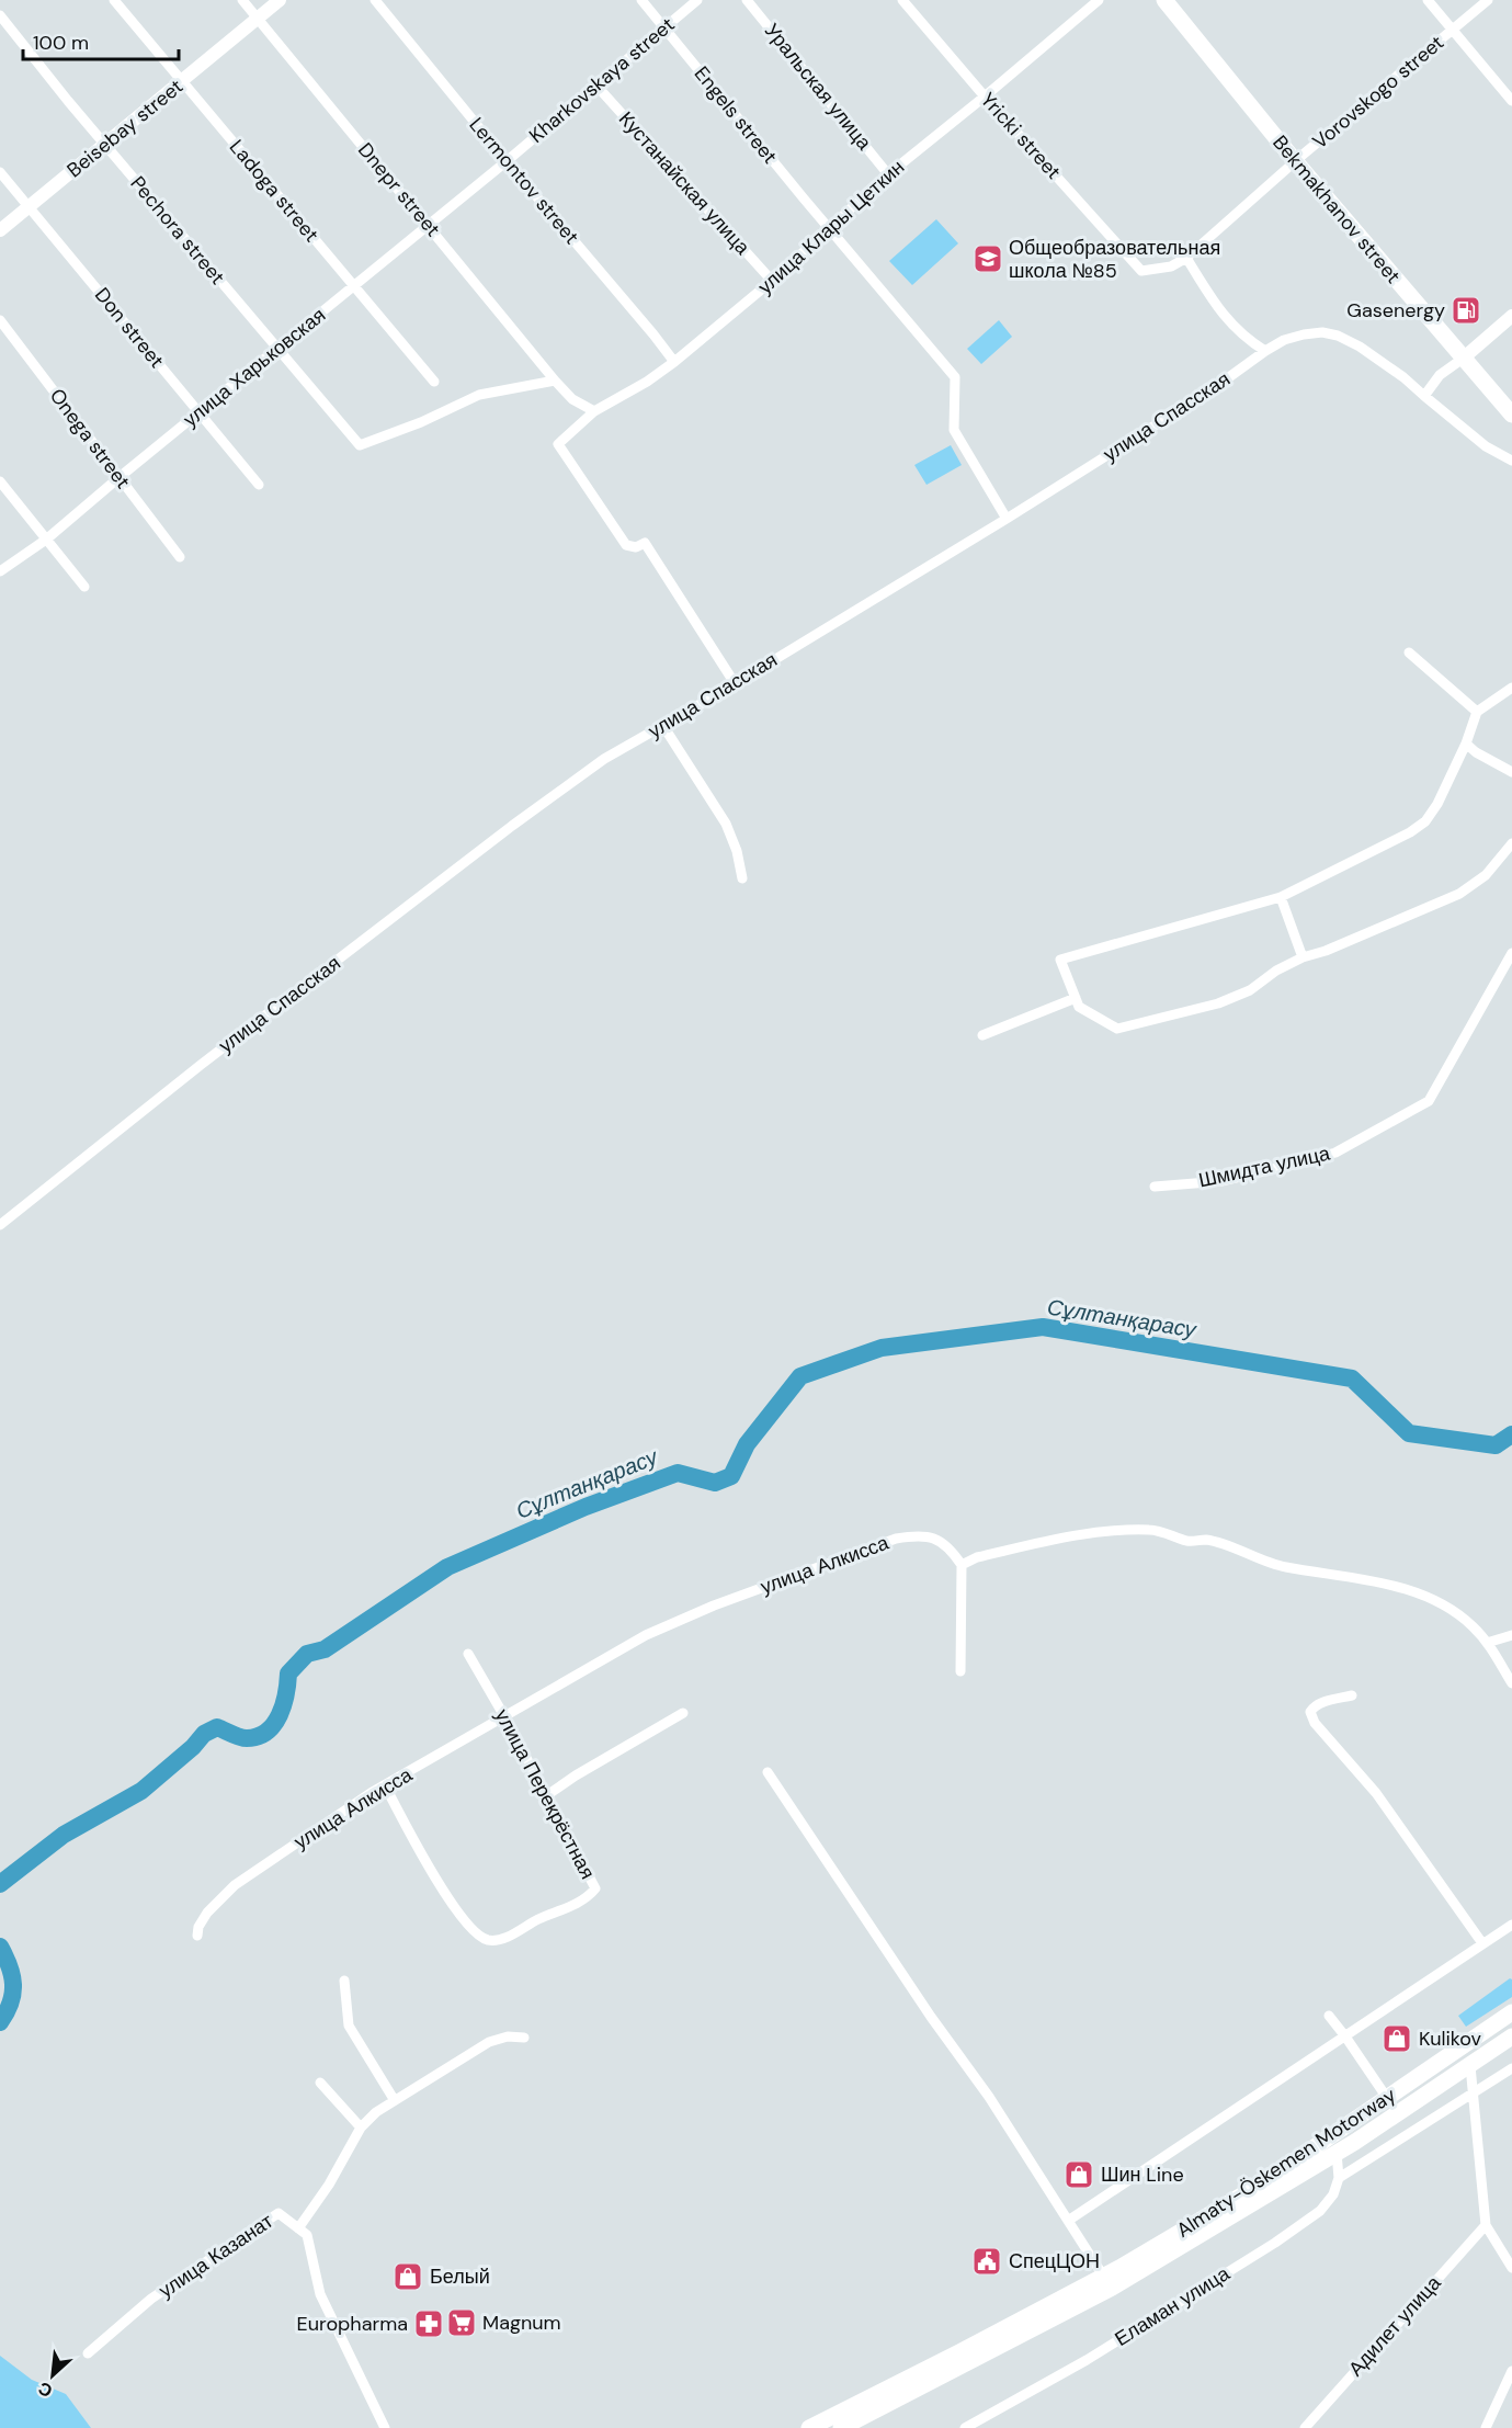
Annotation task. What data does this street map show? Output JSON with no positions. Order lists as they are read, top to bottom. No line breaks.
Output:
{"streets":{"main road":["Bekmakhanov street","Almaty-Öskemen Motorway"],"street":["Kharkovskaya street","Уральская улица","Vorovskogo street","Engels street","Beisebay street","Yricki street","Lermontov street","Кустанайская улица","Dnepr street","Ladoga street","улица Клары Цеткин","Pechora street","Don street","улица Харьковская","улица Спасская","Onega street","Шмидта улица","улица Алкисса","улица Перекрёстная","улица Казанат","Еламан улица","Адилет улица"]},"crossings":[["Kharkovskaya street","Engels street"],["Kharkovskaya street","Lermontov street"],["Kharkovskaya street","Кустанайская улица"],["Kharkovskaya street","улица Харьковская"],["Уральская улица","улица Клары Цеткин"],["Vorovskogo street","Yricki street"],["Vorovskogo street","Bekmakhanov street"],["Engels street","улица Клары Цеткин"],["Engels street","улица Спасская"],["Beisebay street","Dnepr street"],["Beisebay street","Ladoga street"],["Beisebay street","Pechora street"],["Beisebay street","Don street"],["Yricki street","улица Клары Цеткин"],["Lermontov street","улица Клары Цеткин"],["Lermontov street","улица Харьковская"],["Кустанайская улица","улица Клары Цеткин"],["Dnepr street","улица Клары Цеткин"],["Dnepr street","Pechora street"],["Dnepr street","улица Харьковская"],["Ladoga street","улица Харьковская"],["улица Клары Цеткин","улица Спасская"],["Pechora street","улица Харьковская"],["Don street","улица Харьковская"],["улица Харьковская","Onega street"],["улица Алкисса","улица Перекрёстная"]],"water":["Сұлтанқарасу"],"places":{"school or university":["Общеобразовательная школа №85"],"fuel station":["Gasenergy"],"shop":["Kulikov","Шин Line","Белый"],"public building":["СпецЦОН"],"supermarket":["Magnum"],"pharmacy":["Europharma"]},"scale_bar":"100 m","north":"bottom left"}
